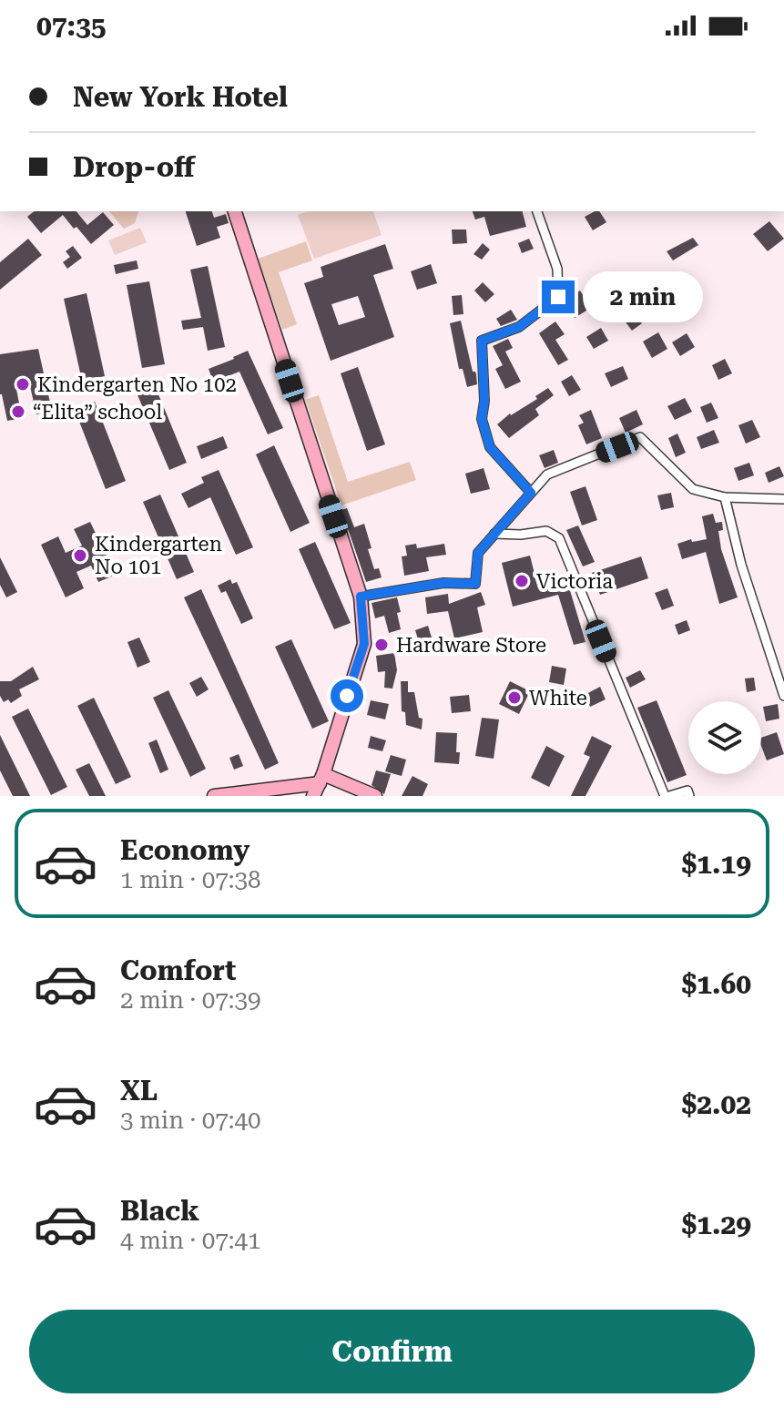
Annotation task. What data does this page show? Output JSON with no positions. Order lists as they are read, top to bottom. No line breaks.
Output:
{"places":["Kindergarten No 102","“Elita” school","Kindergarten No 101","Victoria","Hardware Store","White"],"page":{"status":"07:35","banner":["New York Hotel","Drop-off"],"bubble":"2 min","list":[{"name":"Economy","note":"1 min · 07:38","value":"$1.19"},{"name":"Comfort","note":"2 min · 07:39","value":"$1.60"},{"name":"XL","note":"3 min · 07:40","value":"$2.02"},{"name":"Black","note":"4 min · 07:41","value":"$1.29"}],"buttons":"Confirm"}}
